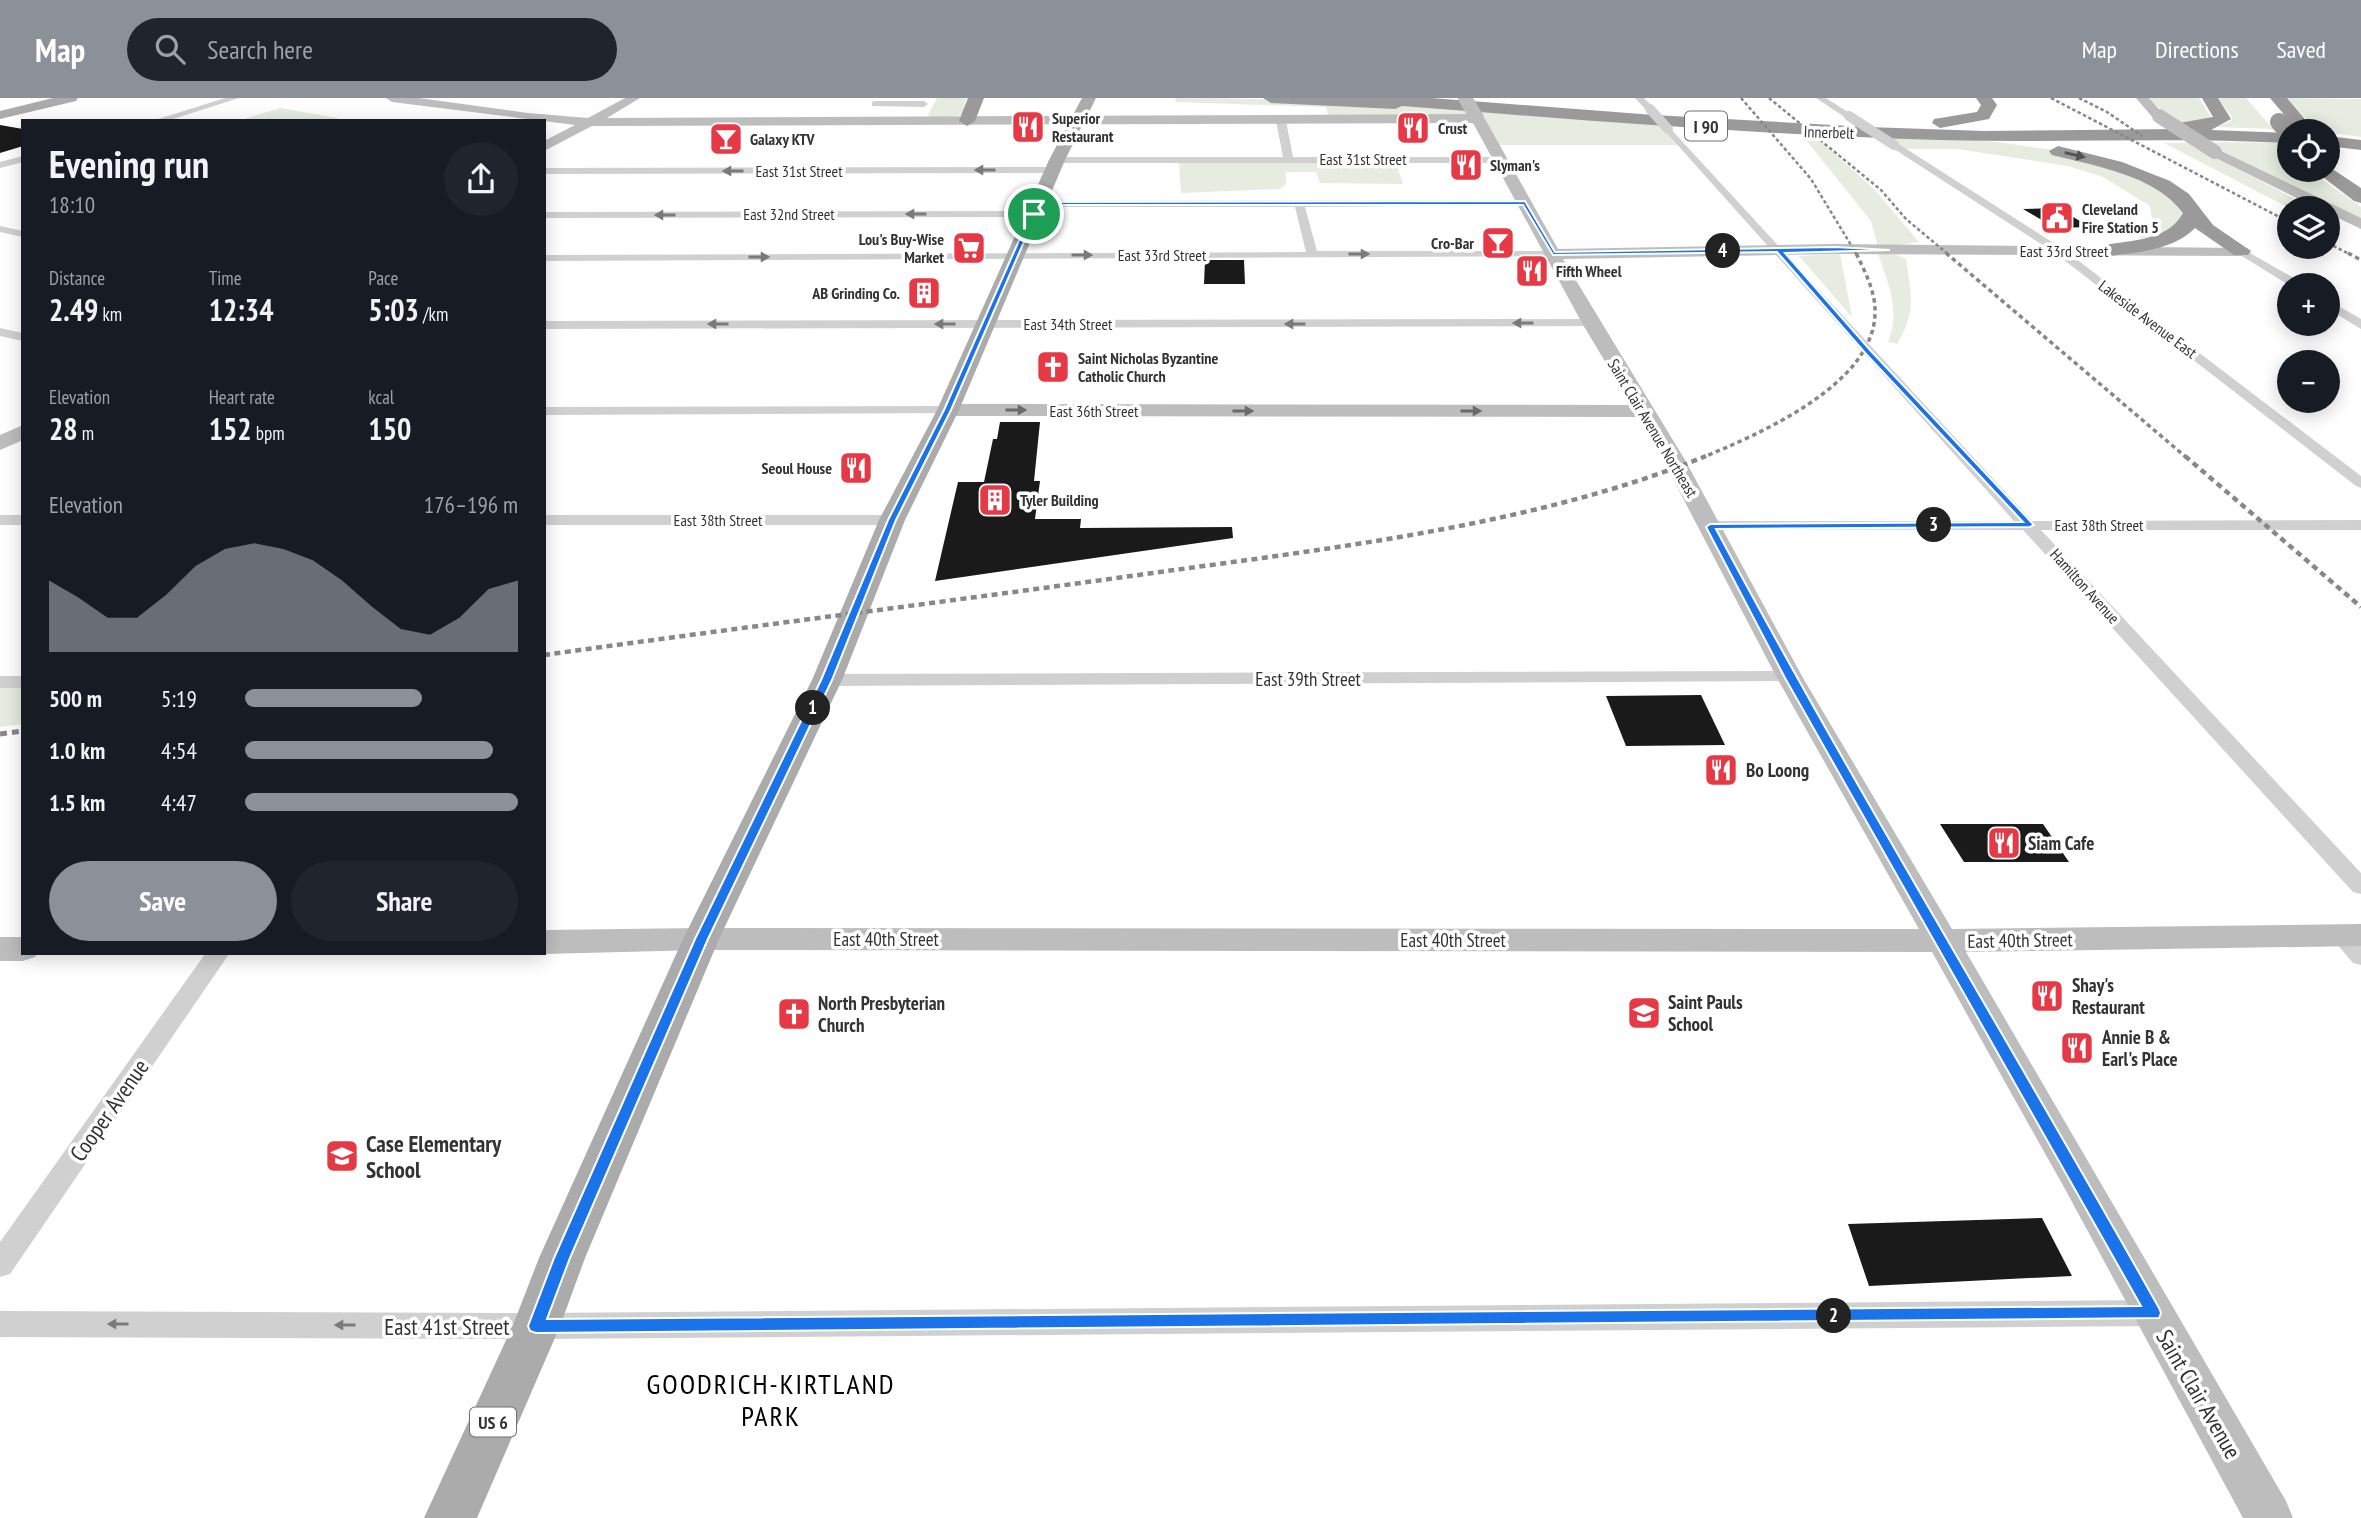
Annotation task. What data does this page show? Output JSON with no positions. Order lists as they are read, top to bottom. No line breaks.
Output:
{"streets":{"highway":["I 90","Innerbelt"],"main road":["East 33rd Street","East 36th Street","Saint Clair Avenue Northeast","East 40th Street","Saint Clair Avenue","US 6"],"street":["East 31st Street","East 32nd Street","Lakeside Avenue East","East 34th Street","East 38th Street","Hamilton Avenue","East 39th Street","Cooper Avenue","East 41st Street"]},"crossings":[["Innerbelt","Saint Clair Avenue Northeast"],["East 31st Street","Saint Clair Avenue Northeast"],["East 31st Street","US 6"],["East 32nd Street","Saint Clair Avenue Northeast"],["East 32nd Street","US 6"],["East 33rd Street","Lakeside Avenue East"],["East 33rd Street","Saint Clair Avenue Northeast"],["East 33rd Street","Hamilton Avenue"],["East 33rd Street","US 6"],["East 34th Street","Saint Clair Avenue Northeast"],["East 34th Street","US 6"],["East 36th Street","Saint Clair Avenue Northeast"],["East 36th Street","US 6"],["Saint Clair Avenue Northeast","East 38th Street"],["Saint Clair Avenue Northeast","East 39th Street"],["Saint Clair Avenue Northeast","East 40th Street"],["Saint Clair Avenue Northeast","Saint Clair Avenue"],["East 38th Street","Hamilton Avenue"],["East 38th Street","US 6"],["East 39th Street","US 6"],["East 40th Street","Saint Clair Avenue"],["East 40th Street","US 6"],["East 41st Street","Saint Clair Avenue"],["East 41st Street","US 6"]],"one_way":["East 31st Street","East 32nd Street","East 34th Street","East 36th Street"],"districts":["GOODRICH-KIRTLAND PARK"],"places":{"restaurant":["Superior Restaurant","Crust","Slyman's","Fifth Wheel","Seoul House","Bo Loong","Siam Cafe","Shay's Restaurant","Annie B & Earl's Place"],"bar":["Galaxy KTV","Cro-Bar"],"public building":["Cleveland Fire Station 5"],"supermarket":["Lou's Buy-Wise Market"],"building":["AB Grinding Co.","Tyler Building"],"church":["Saint Nicholas Byzantine Catholic Church","North Presbyterian Church"],"school or university":["Saint Pauls School","Case Elementary School"]},"page":{"header":"Map","search":"Search here","nav":["Map","Directions","Saved"],"map_buttons":["+","−"],"heading":["Evening run","18:10"],"pins":["4","3","1","2"],"stats":[["Distance","2.49 km"],["Time","12:34"],["Pace","5:03 /km"],["Elevation","28 m"],["Heart rate","152 bpm"],["kcal","150"]],"chart":["Elevation","176–196 m"],"list":[{"name":"500 m","note":"5:19"},{"name":"1.0 km","note":"4:54"},{"name":"1.5 km","note":"4:47"}],"buttons":["Save","Share"]}}
